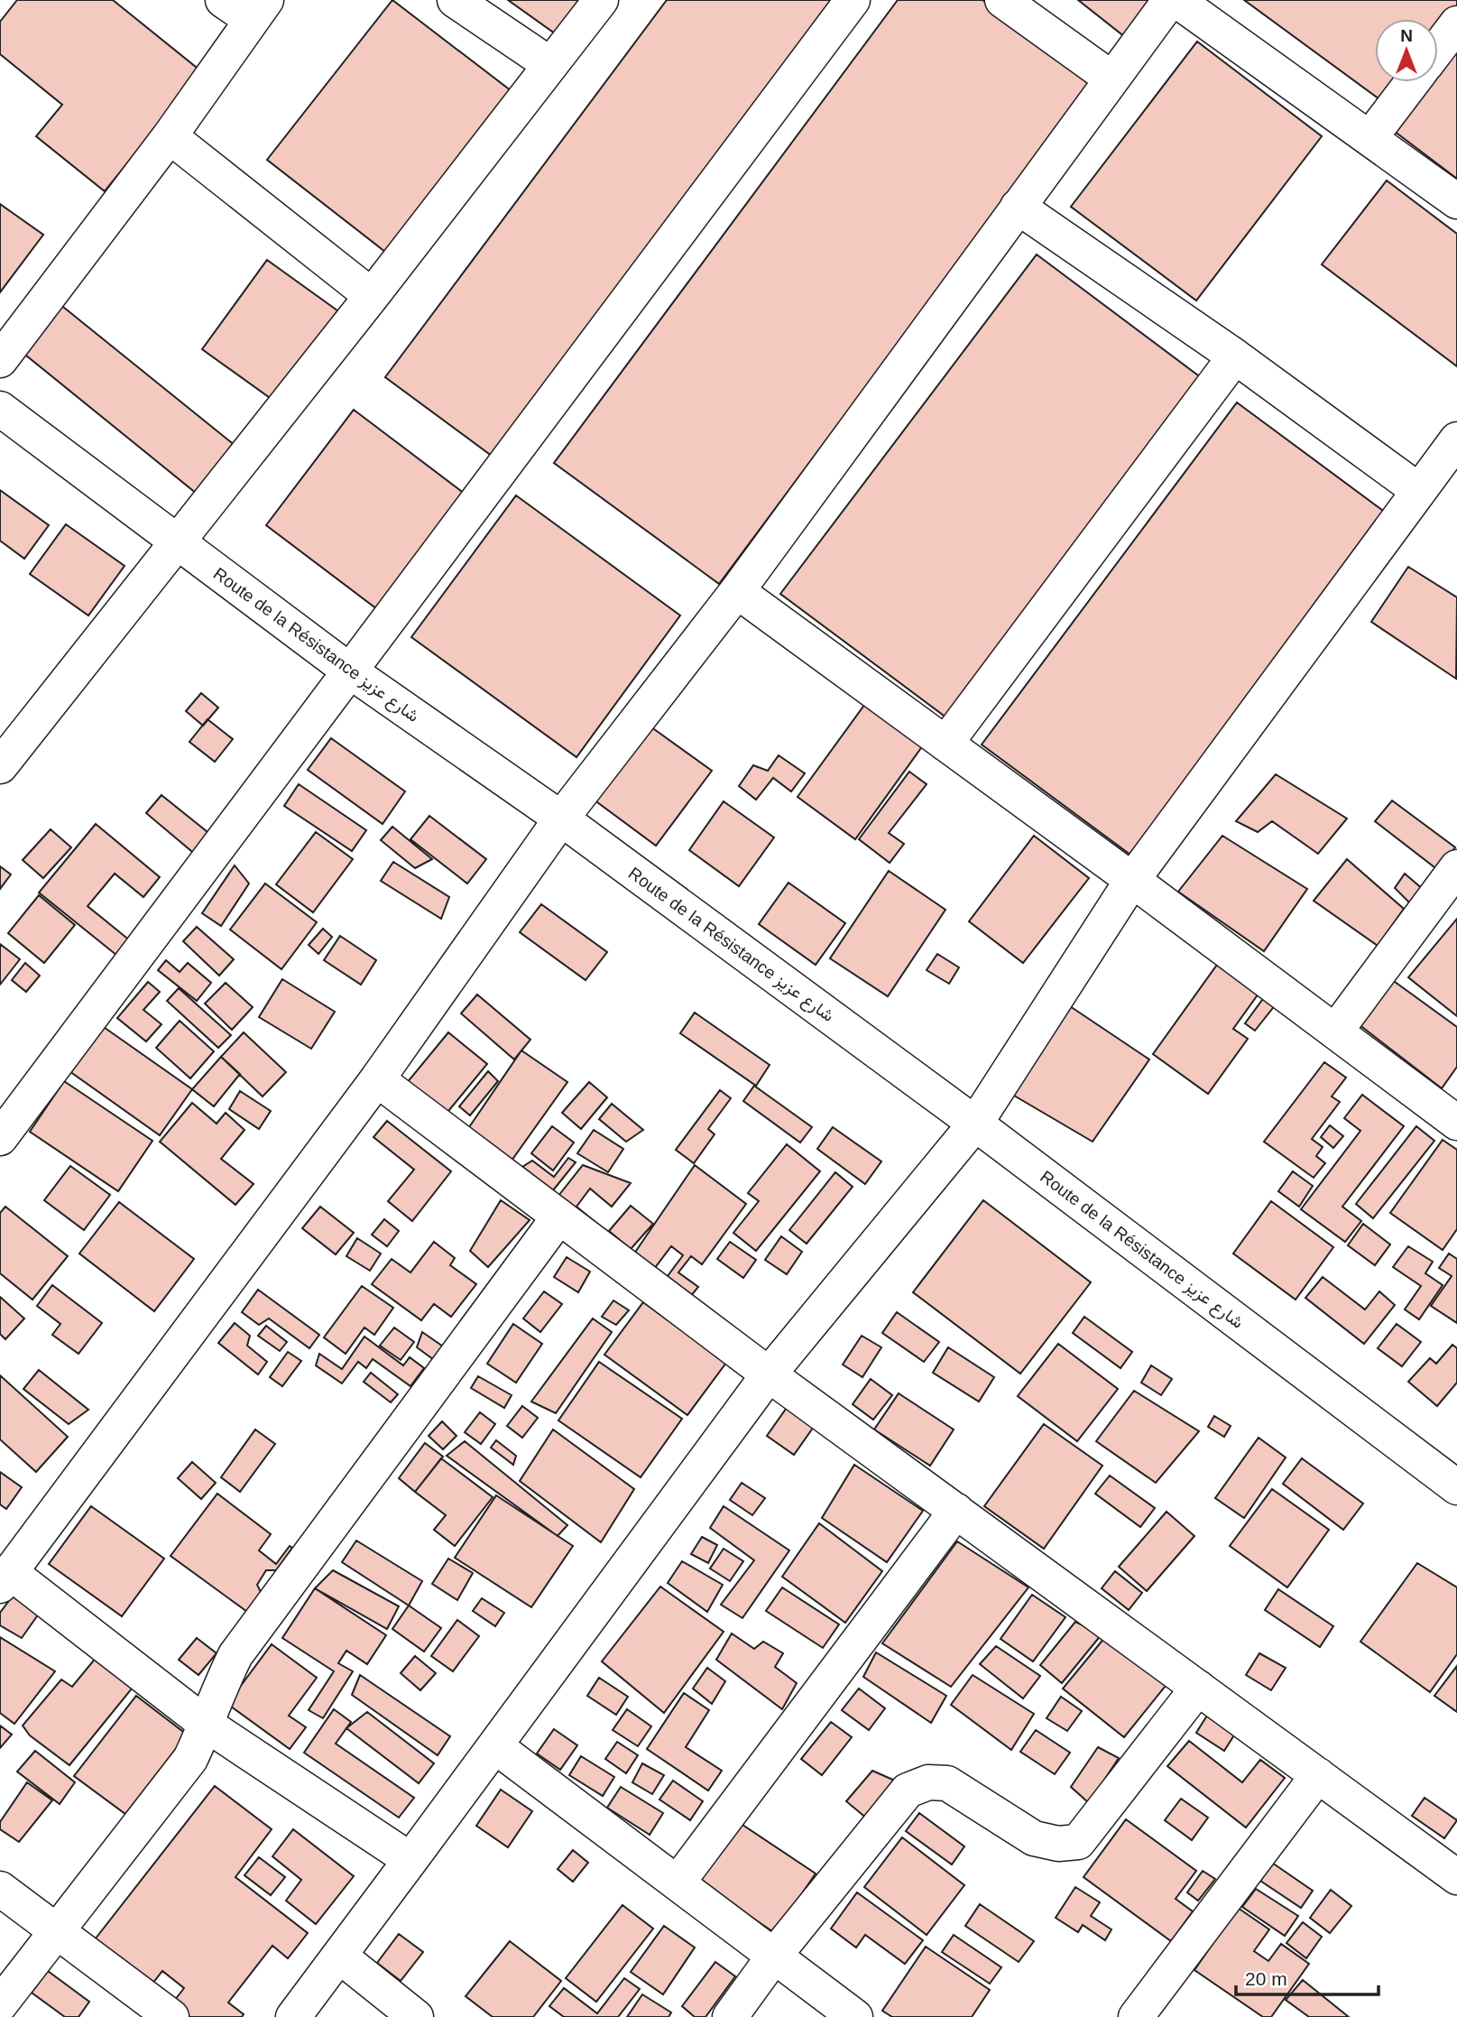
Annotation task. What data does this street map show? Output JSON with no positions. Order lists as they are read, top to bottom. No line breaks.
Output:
{"streets":{"street":["Route de la Résistance شارع عزيز"]},"scale_bar":"20 m","north":"top"}
